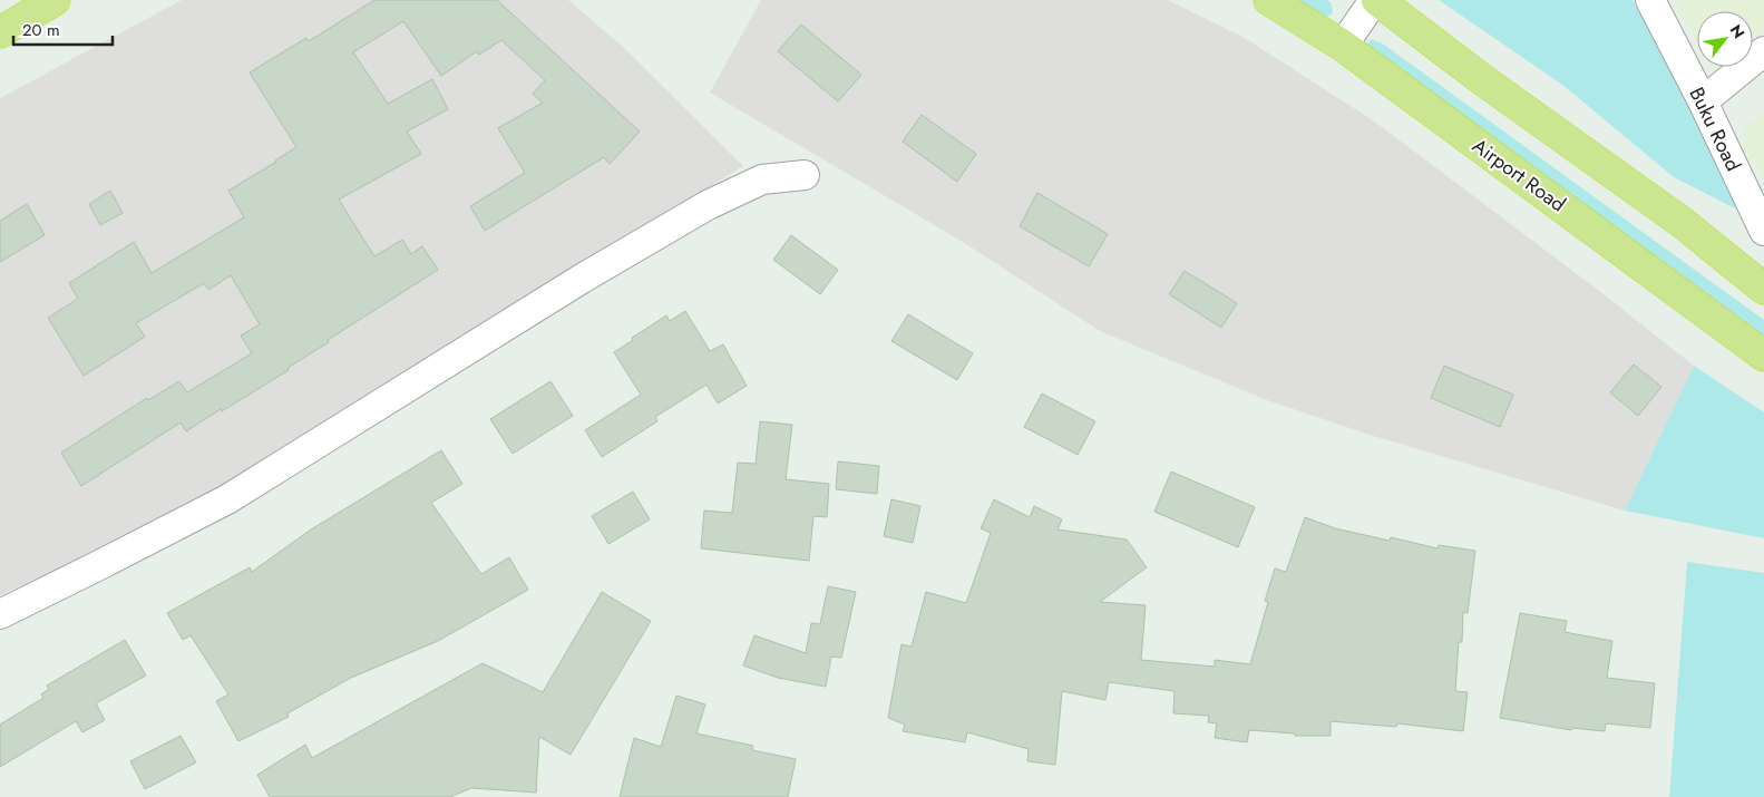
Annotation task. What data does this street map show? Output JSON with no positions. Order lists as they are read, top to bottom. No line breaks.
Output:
{"streets":{"highway":["Airport Road"],"street":["Buku Road"]},"scale_bar":"20 m","north":"top right"}
